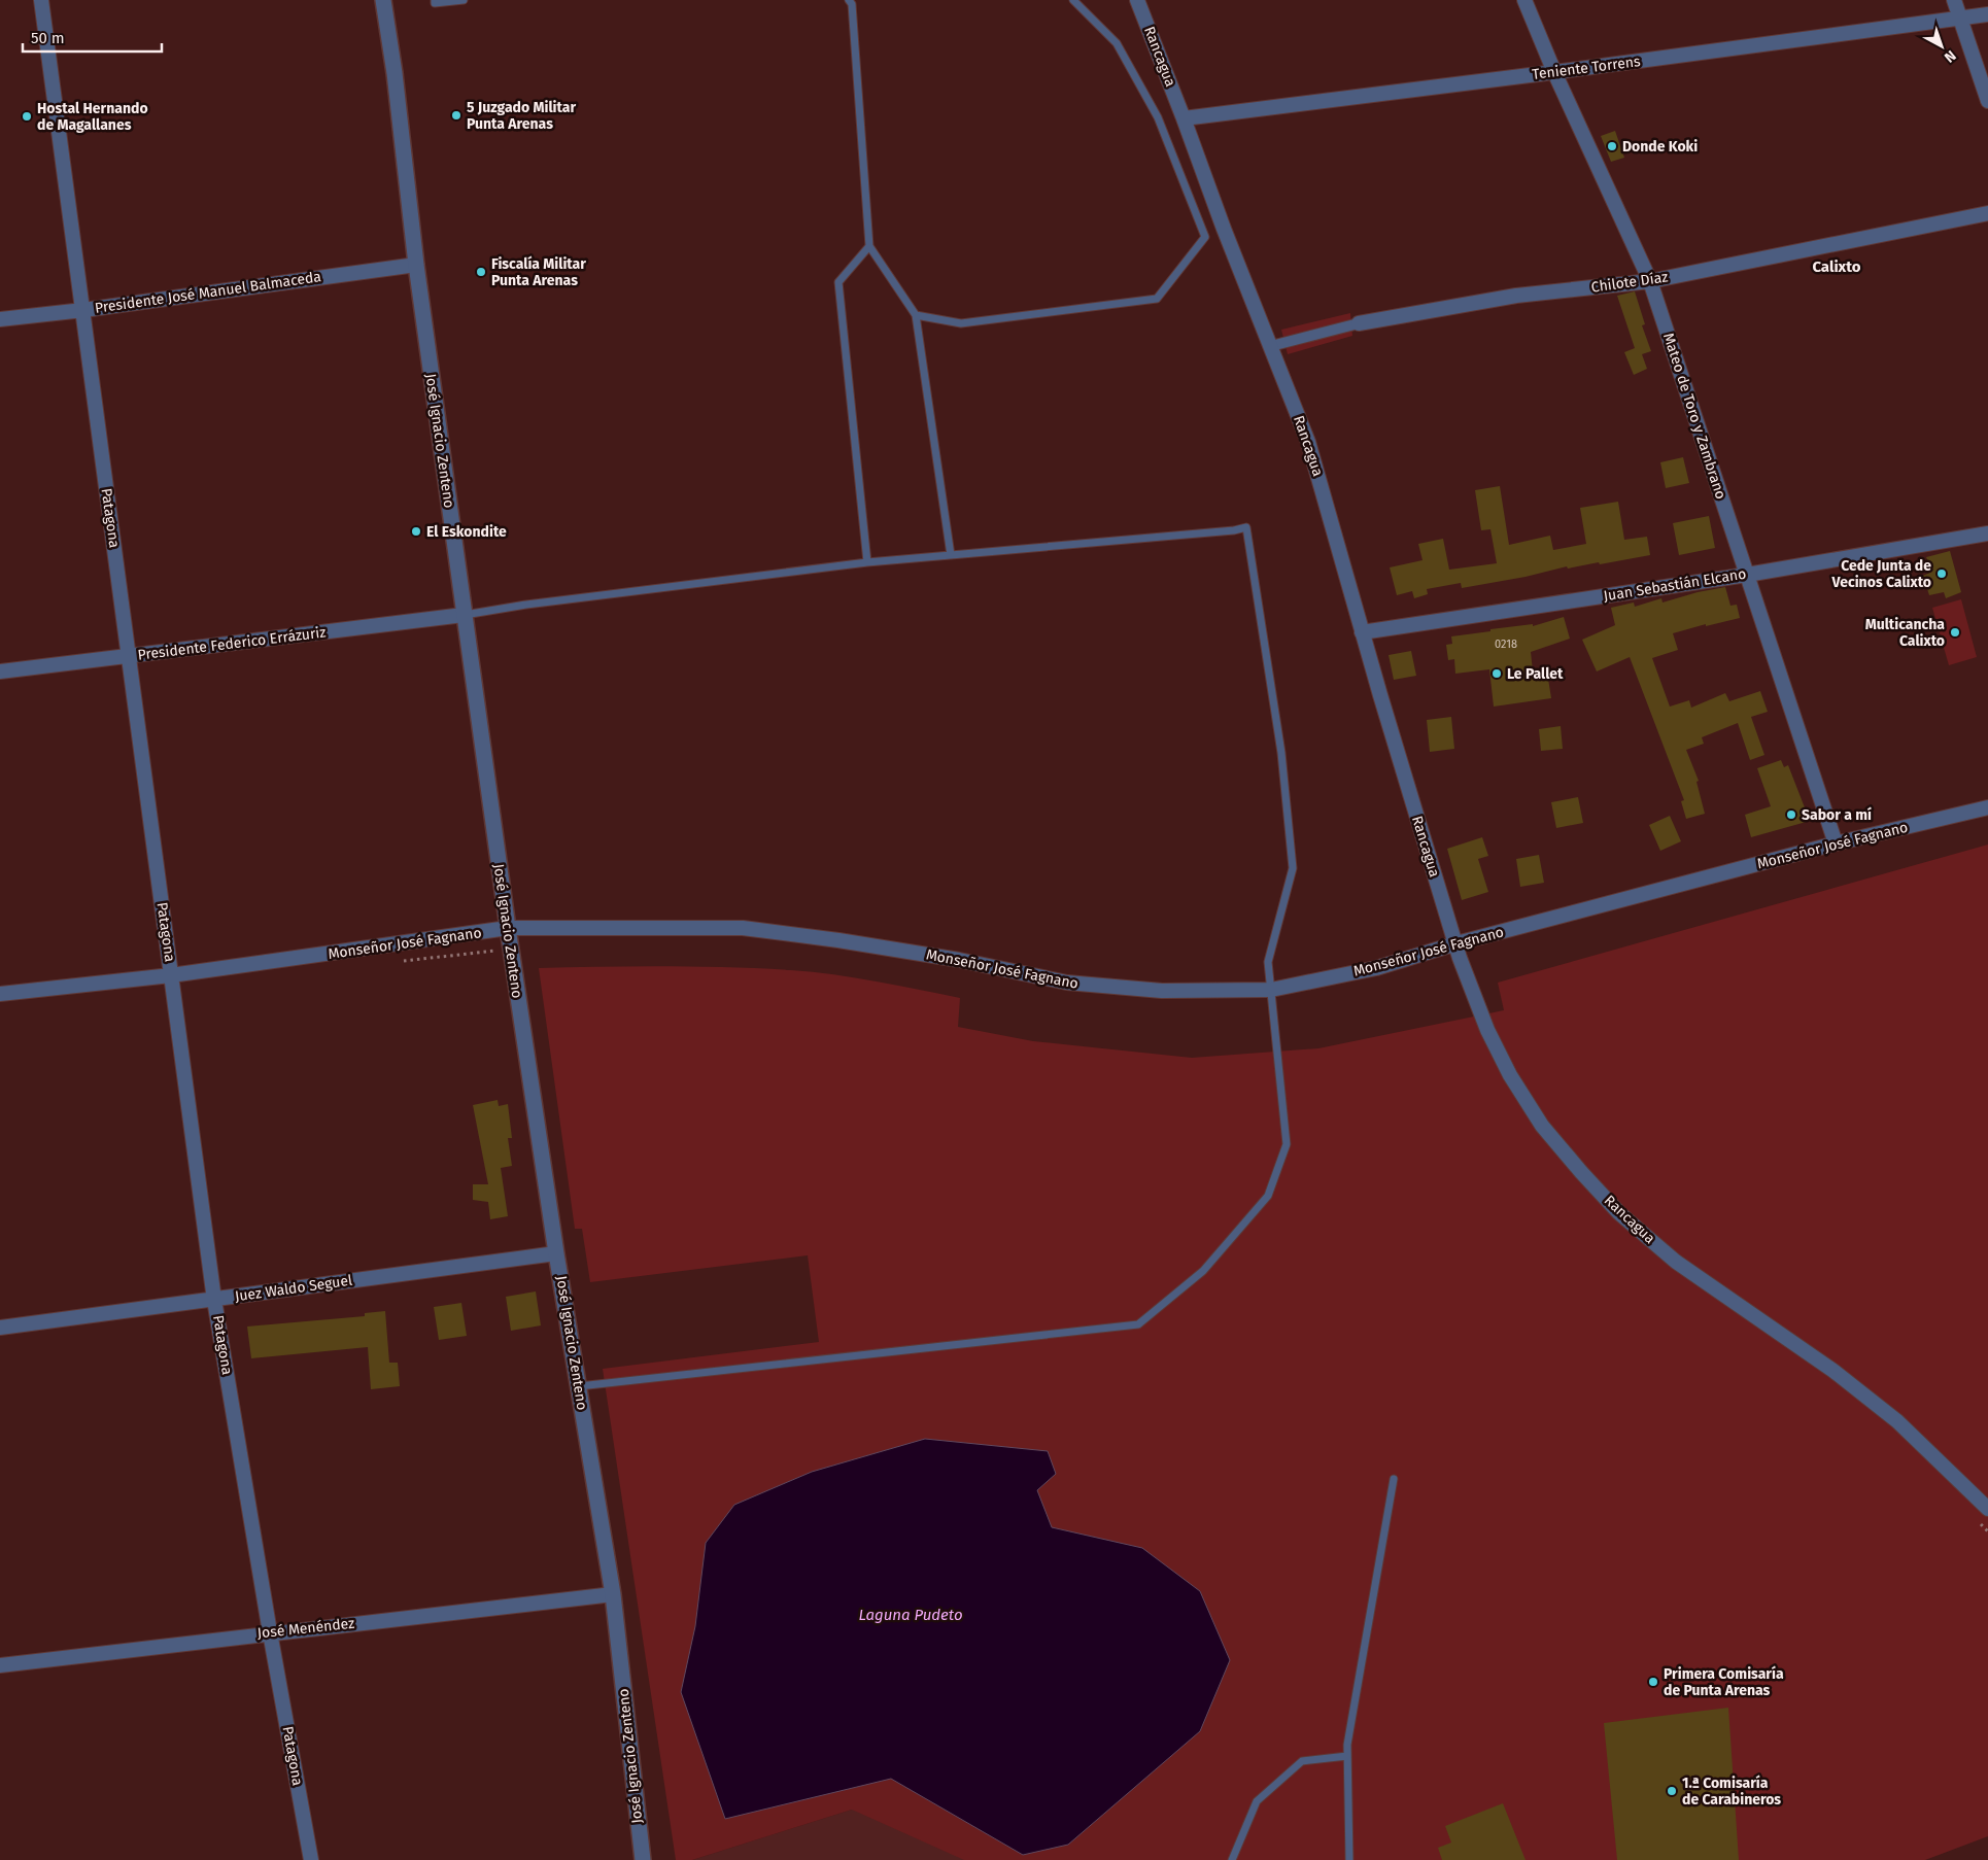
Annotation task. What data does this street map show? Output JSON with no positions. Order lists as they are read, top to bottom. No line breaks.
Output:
{"streets":{"street":["Rancagua","Teniente Torrens","Chilote Díaz","Presidente José Manuel Balmaceda","Mateo de Toro y Zambrano","José Ignacio Zenteno","Patagona","Juan Sebastián Elcano","Presidente Federico Errázuriz","Monseñor José Fagnano","Juez Waldo Seguel","José Menéndez"]},"crossings":[["Rancagua","Teniente Torrens"],["Rancagua","Chilote Díaz"],["Rancagua","Juan Sebastián Elcano"],["Rancagua","Monseñor José Fagnano"],["Teniente Torrens","Mateo de Toro y Zambrano"],["Chilote Díaz","Mateo de Toro y Zambrano"],["Presidente José Manuel Balmaceda","José Ignacio Zenteno"],["Presidente José Manuel Balmaceda","Patagona"],["Mateo de Toro y Zambrano","Juan Sebastián Elcano"],["Mateo de Toro y Zambrano","Monseñor José Fagnano"],["José Ignacio Zenteno","Presidente Federico Errázuriz"],["José Ignacio Zenteno","Monseñor José Fagnano"],["José Ignacio Zenteno","Juez Waldo Seguel"],["José Ignacio Zenteno","José Menéndez"],["Patagona","Presidente Federico Errázuriz"],["Patagona","Monseñor José Fagnano"],["Patagona","Juez Waldo Seguel"],["Patagona","José Menéndez"]],"districts":["Calixto"],"water":["Laguna Pudeto"],"places":["5 Juzgado Militar Punta Arenas","Hostal Hernando de Magallanes","Donde Koki","Fiscalía Militar Punta Arenas","El Eskondite","Cede Junta de Vecinos Calixto","Multicancha Calixto","Le Pallet","Sabor a mí","Primera Comisaría de Punta Arenas","1.ª Comisaría de Carabineros"],"house_numbers":["0218"],"scale_bar":"50 m","north":"bottom right"}
